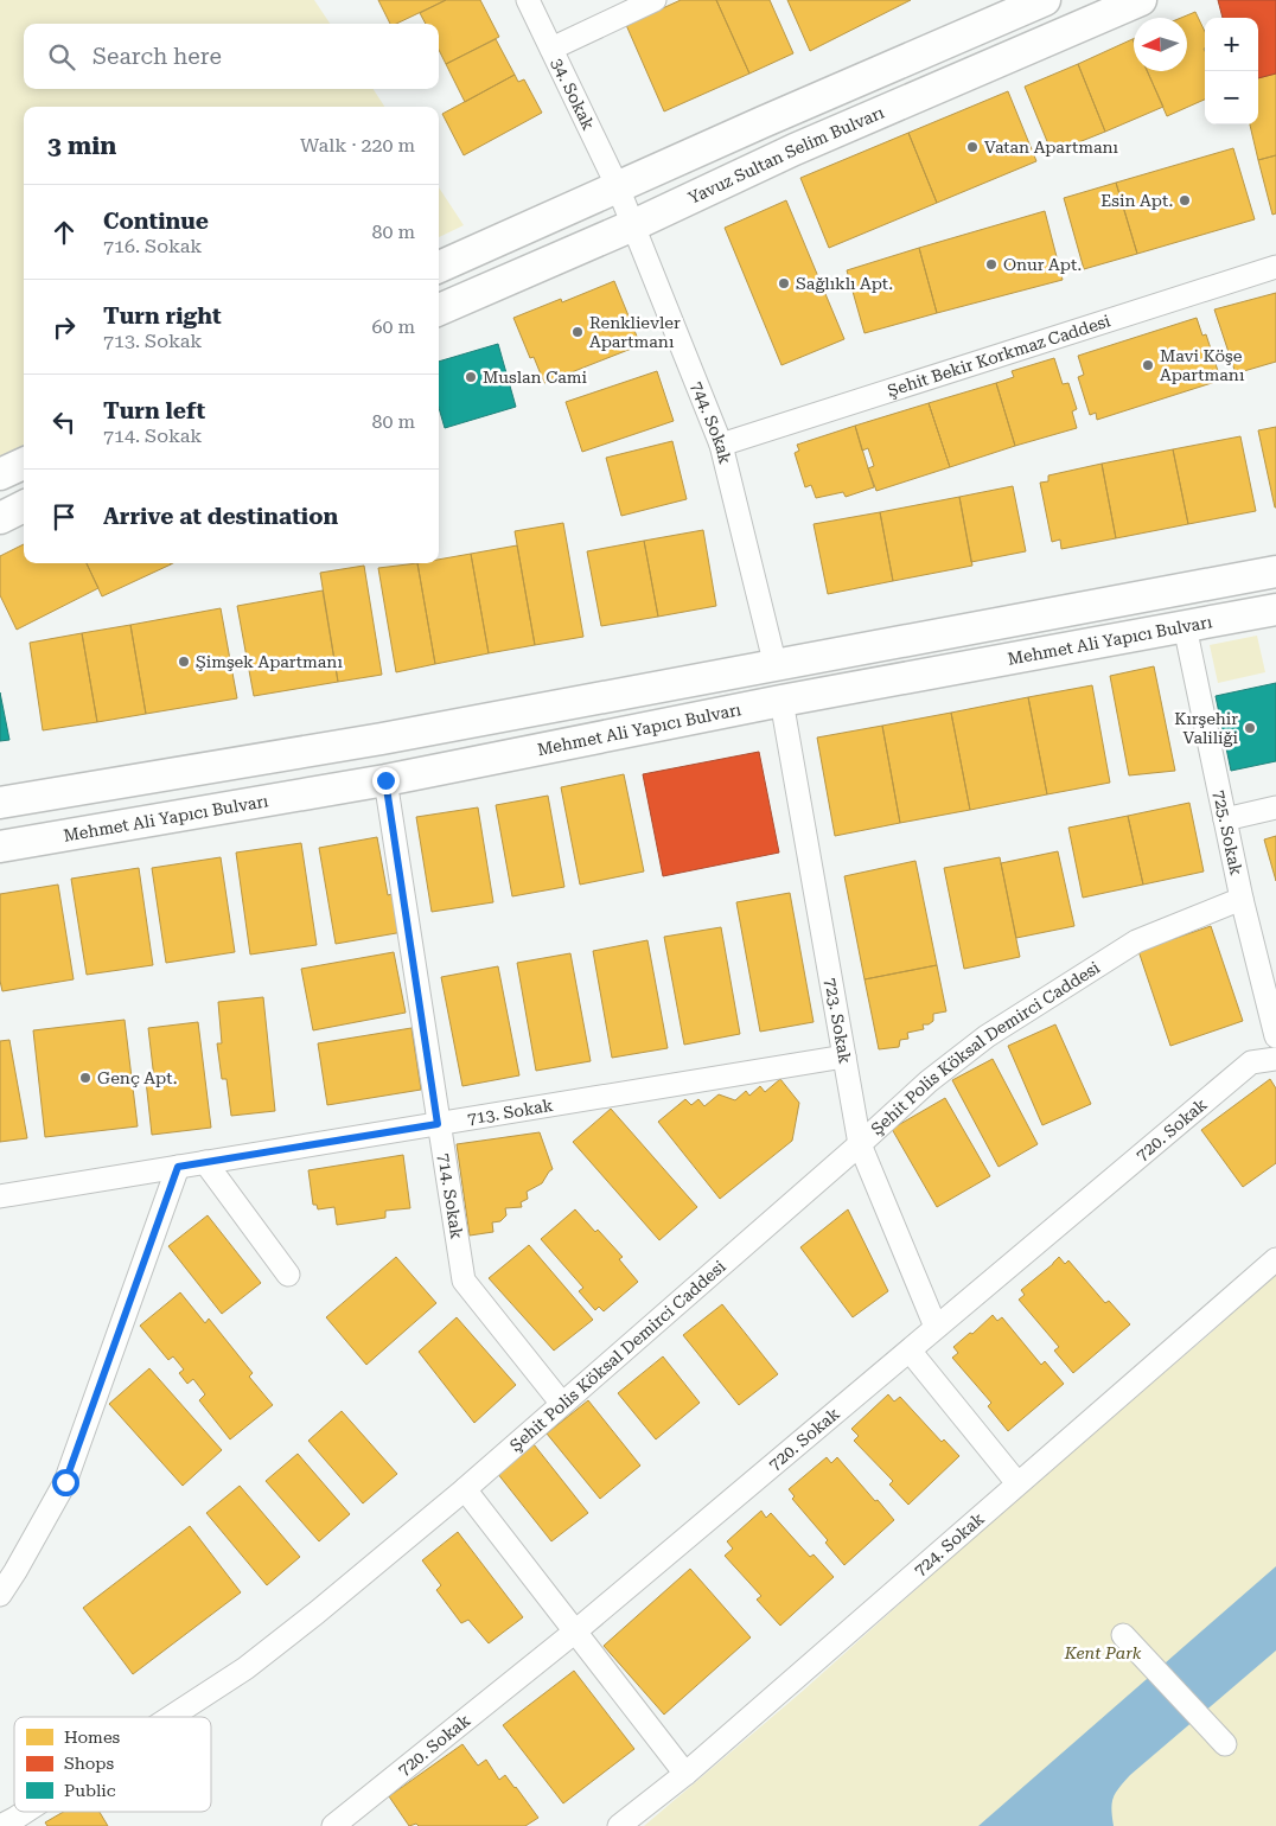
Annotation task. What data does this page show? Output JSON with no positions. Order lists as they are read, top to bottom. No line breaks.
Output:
{"streets":{"main road":["Yavuz Sultan Selim Bulvarı","Mehmet Ali Yapıcı Bulvarı"],"street":["34. Sokak","Şehit Bekir Korkmaz Caddesi","744. Sokak","725. Sokak","723. Sokak","Şehit Polis Köksal Demirci Caddesi","713. Sokak","720. Sokak","714. Sokak","724. Sokak"]},"crossings":[["34. Sokak","744. Sokak"],["Yavuz Sultan Selim Bulvarı","744. Sokak"],["Şehit Bekir Korkmaz Caddesi","744. Sokak"],["Mehmet Ali Yapıcı Bulvarı","725. Sokak"],["Mehmet Ali Yapıcı Bulvarı","723. Sokak"],["Mehmet Ali Yapıcı Bulvarı","714. Sokak"],["725. Sokak","Şehit Polis Köksal Demirci Caddesi"],["723. Sokak","Şehit Polis Köksal Demirci Caddesi"],["723. Sokak","713. Sokak"],["723. Sokak","720. Sokak"],["Şehit Polis Köksal Demirci Caddesi","714. Sokak"],["713. Sokak","714. Sokak"]],"parks":["Kent Park"],"places":["Vatan Apartmanı","Esin Apt.","Onur Apt.","Sağlıklı Apt.","Renklievler Apartmanı","Mavi Köşe Apartmanı","Muslan Cami","Şimşek Apartmanı","Kırşehir Valiliği","Genç Apt."],"legend":["Homes","Shops","Public"],"north":"left","page":{"map_buttons":["+","−"],"search":"Search here","heading":["3 min","Walk · 220 m"],"list":[["Continue","716. Sokak","80 m"],["Turn right","713. Sokak","60 m"],["Turn left","714. Sokak","80 m"],"Arrive at destination"]}}
